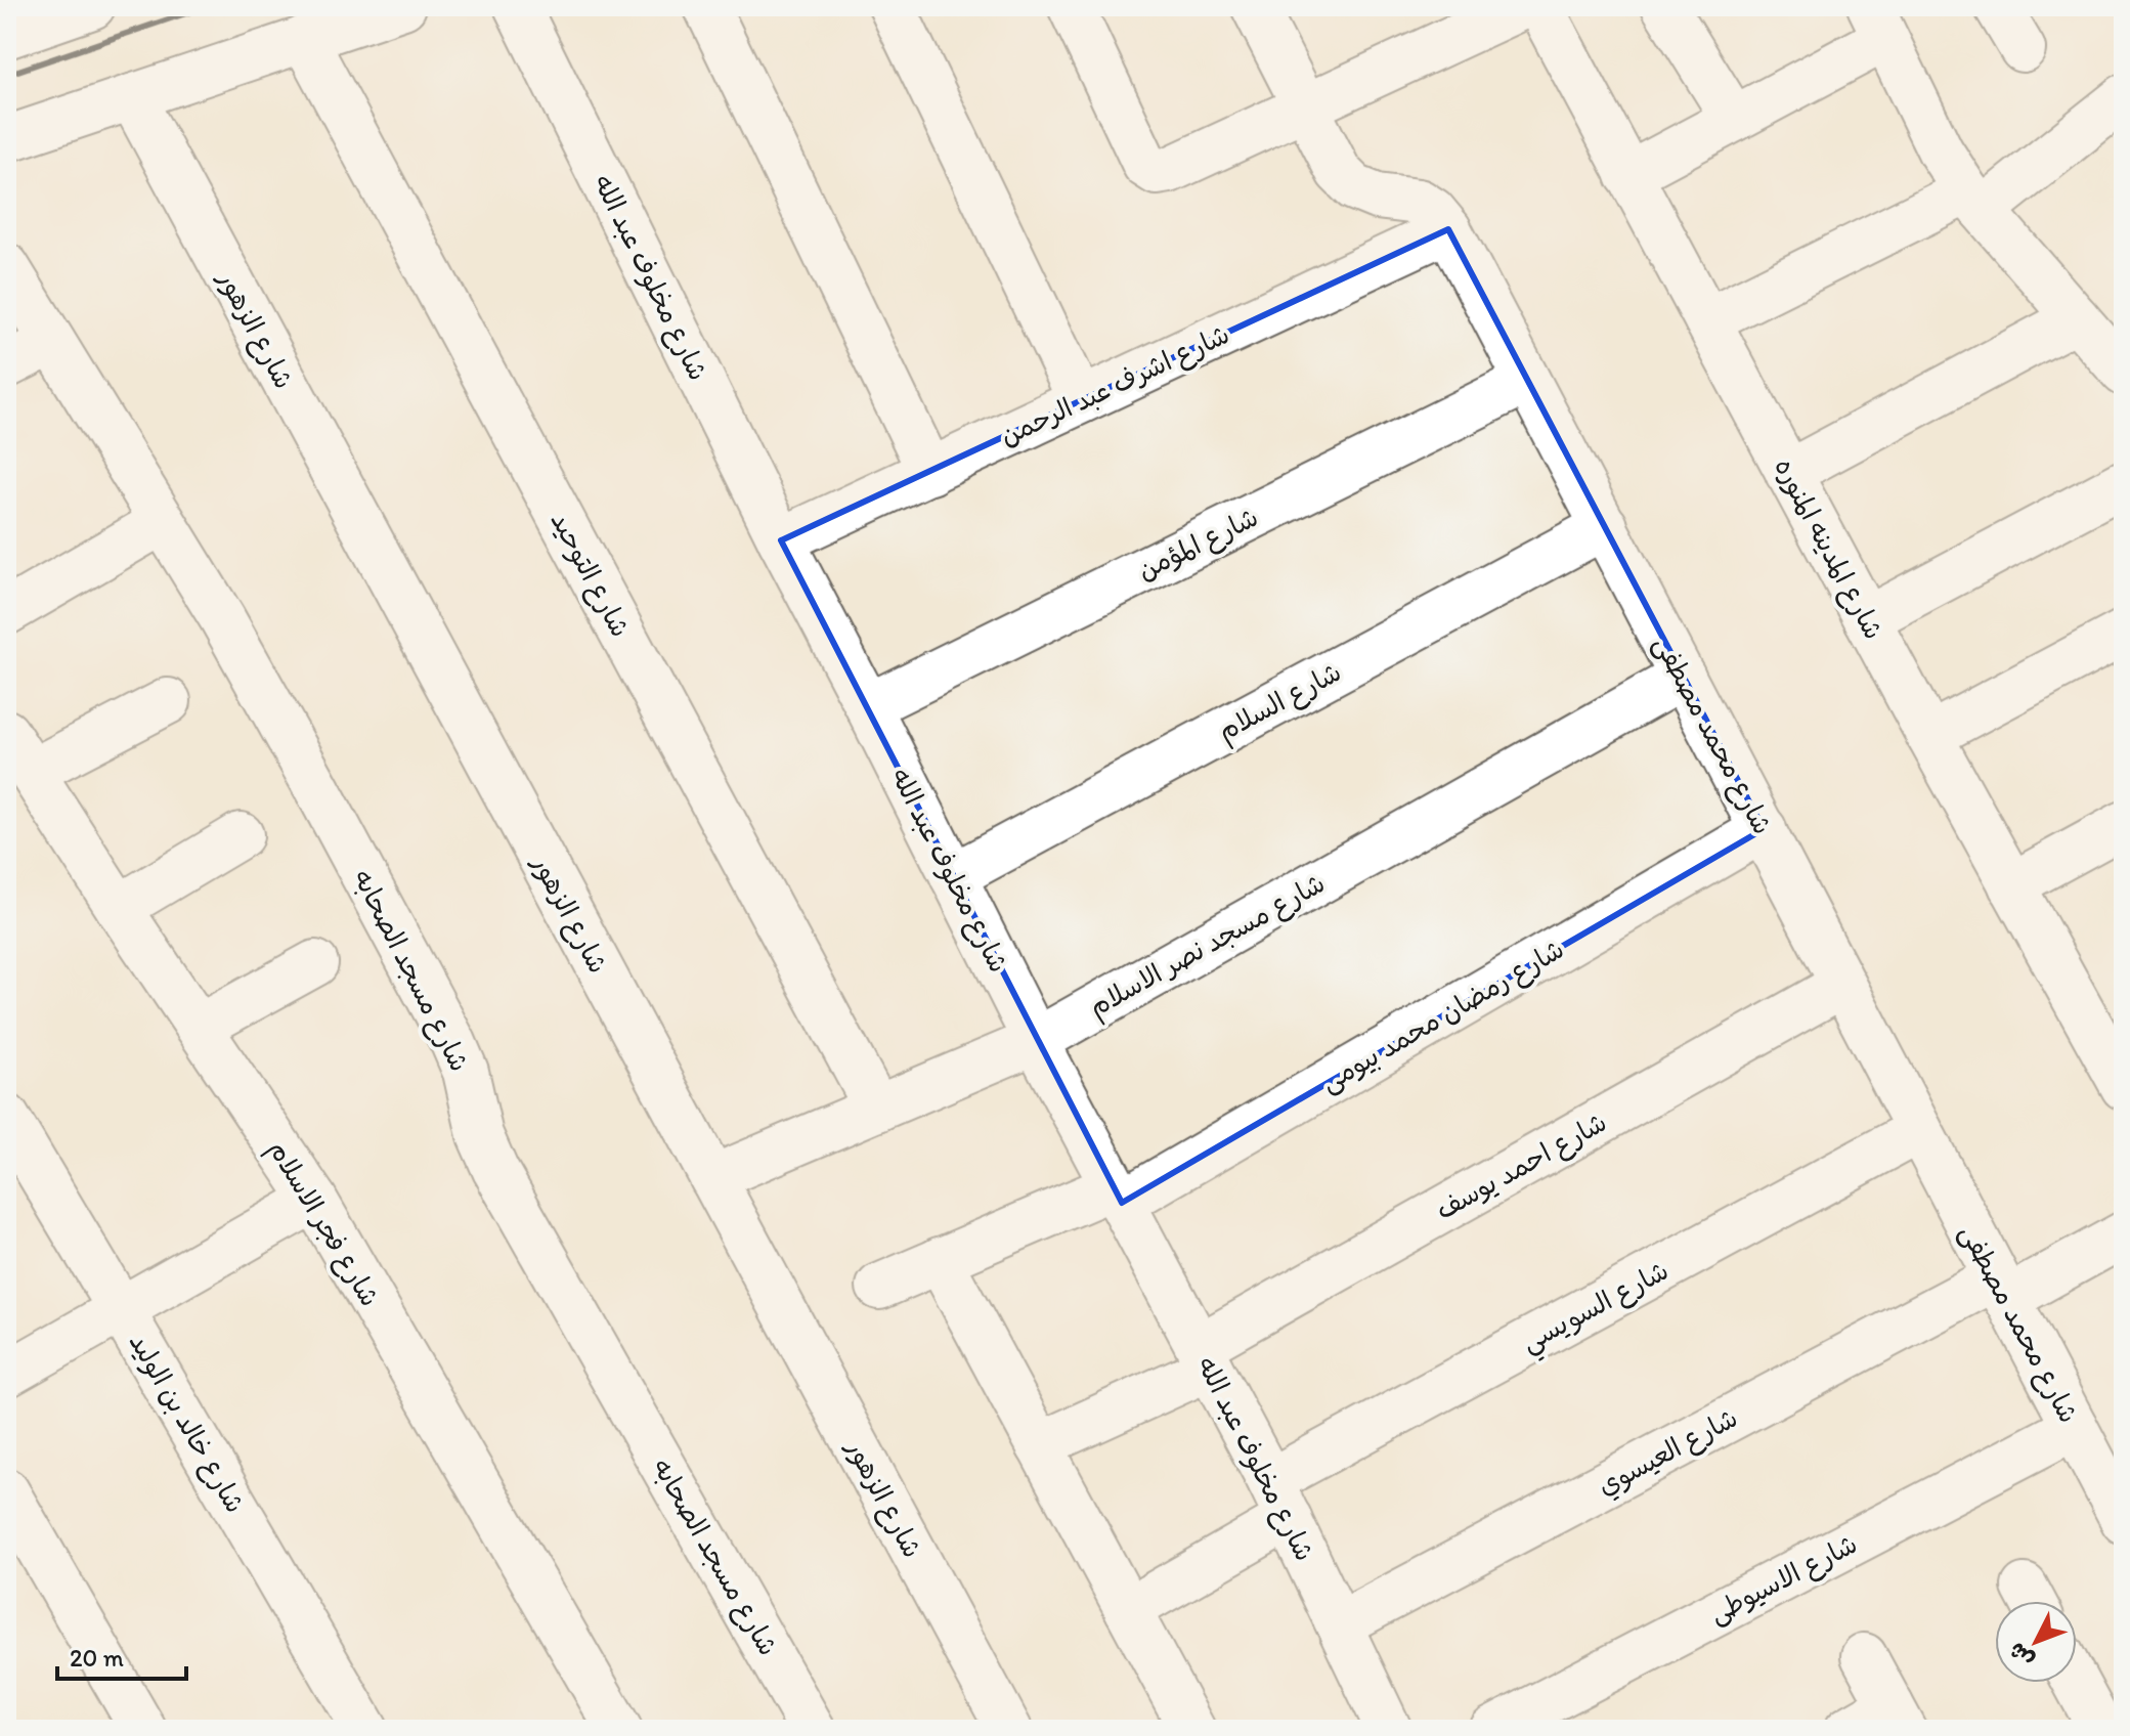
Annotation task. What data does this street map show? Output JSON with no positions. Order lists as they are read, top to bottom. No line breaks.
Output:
{"streets":{"street":["شارع مخلوف عبد الله","شارع الزهور","شارع اشرف عبد الرحمن","شارع المؤمن","شارع المدينه المنوره","شارع التوحيد","شارع السلام","شارع محمد مصطفى","شارع مسجد نصر الاسلام","شارع مسجد الصحابه","شارع رمضان محمد بيومى","شارع احمد يوسف","شارع فجر الاسلام","شارع السويسي","شارع خالد بن الوليد","شارع العيسوي","شارع الاسيوطى"]},"crossings":[["شارع مخلوف عبد الله","شارع اشرف عبد الرحمن"],["شارع مخلوف عبد الله","شارع المؤمن"],["شارع مخلوف عبد الله","شارع السلام"],["شارع مخلوف عبد الله","شارع مسجد نصر الاسلام"],["شارع مخلوف عبد الله","شارع رمضان محمد بيومى"],["شارع مخلوف عبد الله","شارع احمد يوسف"],["شارع مخلوف عبد الله","شارع السويسي"],["شارع مخلوف عبد الله","شارع العيسوي"],["شارع الزهور","شارع مسجد نصر الاسلام"],["شارع اشرف عبد الرحمن","شارع محمد مصطفى"],["شارع المؤمن","شارع محمد مصطفى"],["شارع التوحيد","شارع مسجد نصر الاسلام"],["شارع السلام","شارع محمد مصطفى"],["شارع محمد مصطفى","شارع مسجد نصر الاسلام"],["شارع محمد مصطفى","شارع رمضان محمد بيومى"],["شارع محمد مصطفى","شارع احمد يوسف"],["شارع محمد مصطفى","شارع السويسي"],["شارع محمد مصطفى","شارع العيسوي"],["شارع محمد مصطفى","شارع الاسيوطى"]],"scale_bar":"20 m","north":"bottom left"}
